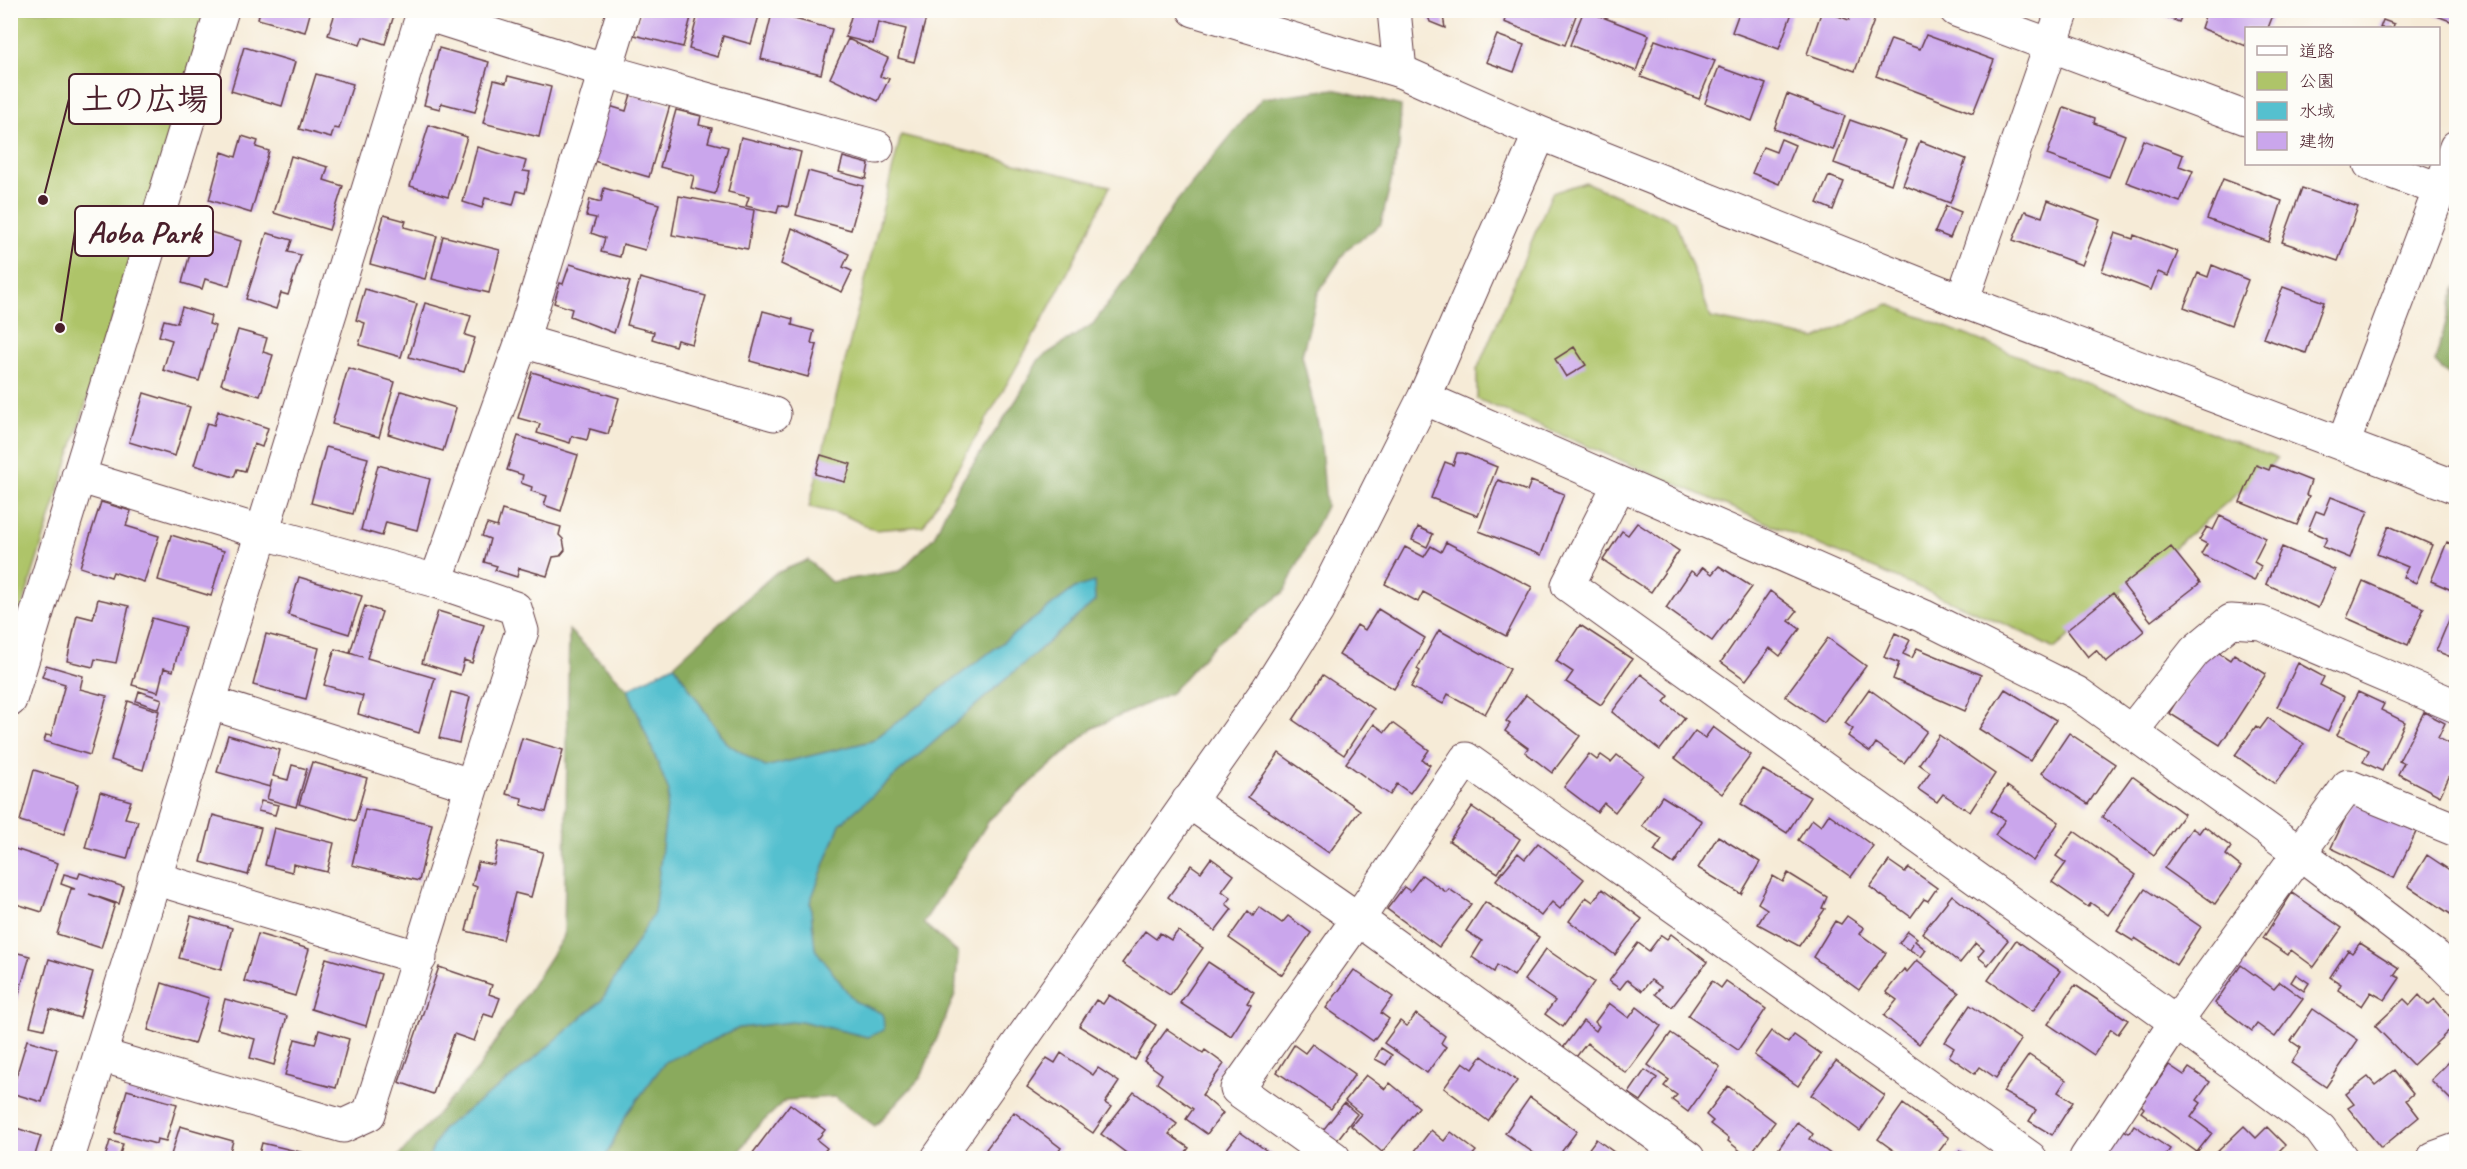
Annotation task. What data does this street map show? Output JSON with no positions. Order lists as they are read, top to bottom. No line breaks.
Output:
{"places":["土の広場","Aoba Park"],"legend":["道路","公園","水域","建物"]}
